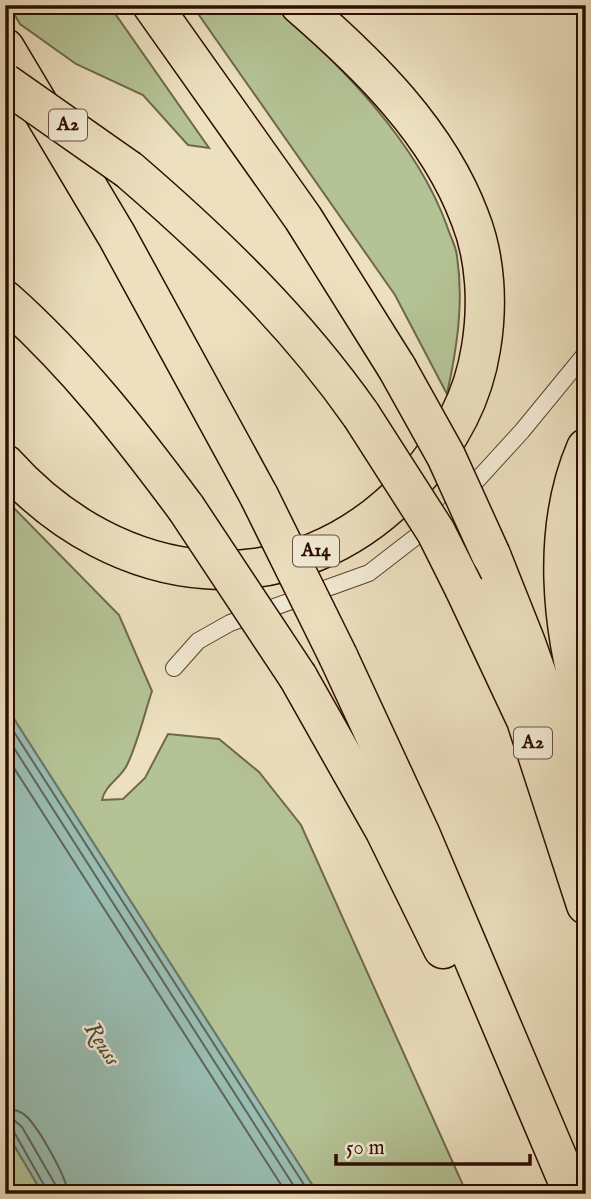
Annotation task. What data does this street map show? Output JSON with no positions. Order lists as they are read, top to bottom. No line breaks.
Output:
{"streets":{"highway":["A2","A14"]},"water":["Reuss"],"scale_bar":"50 m"}
